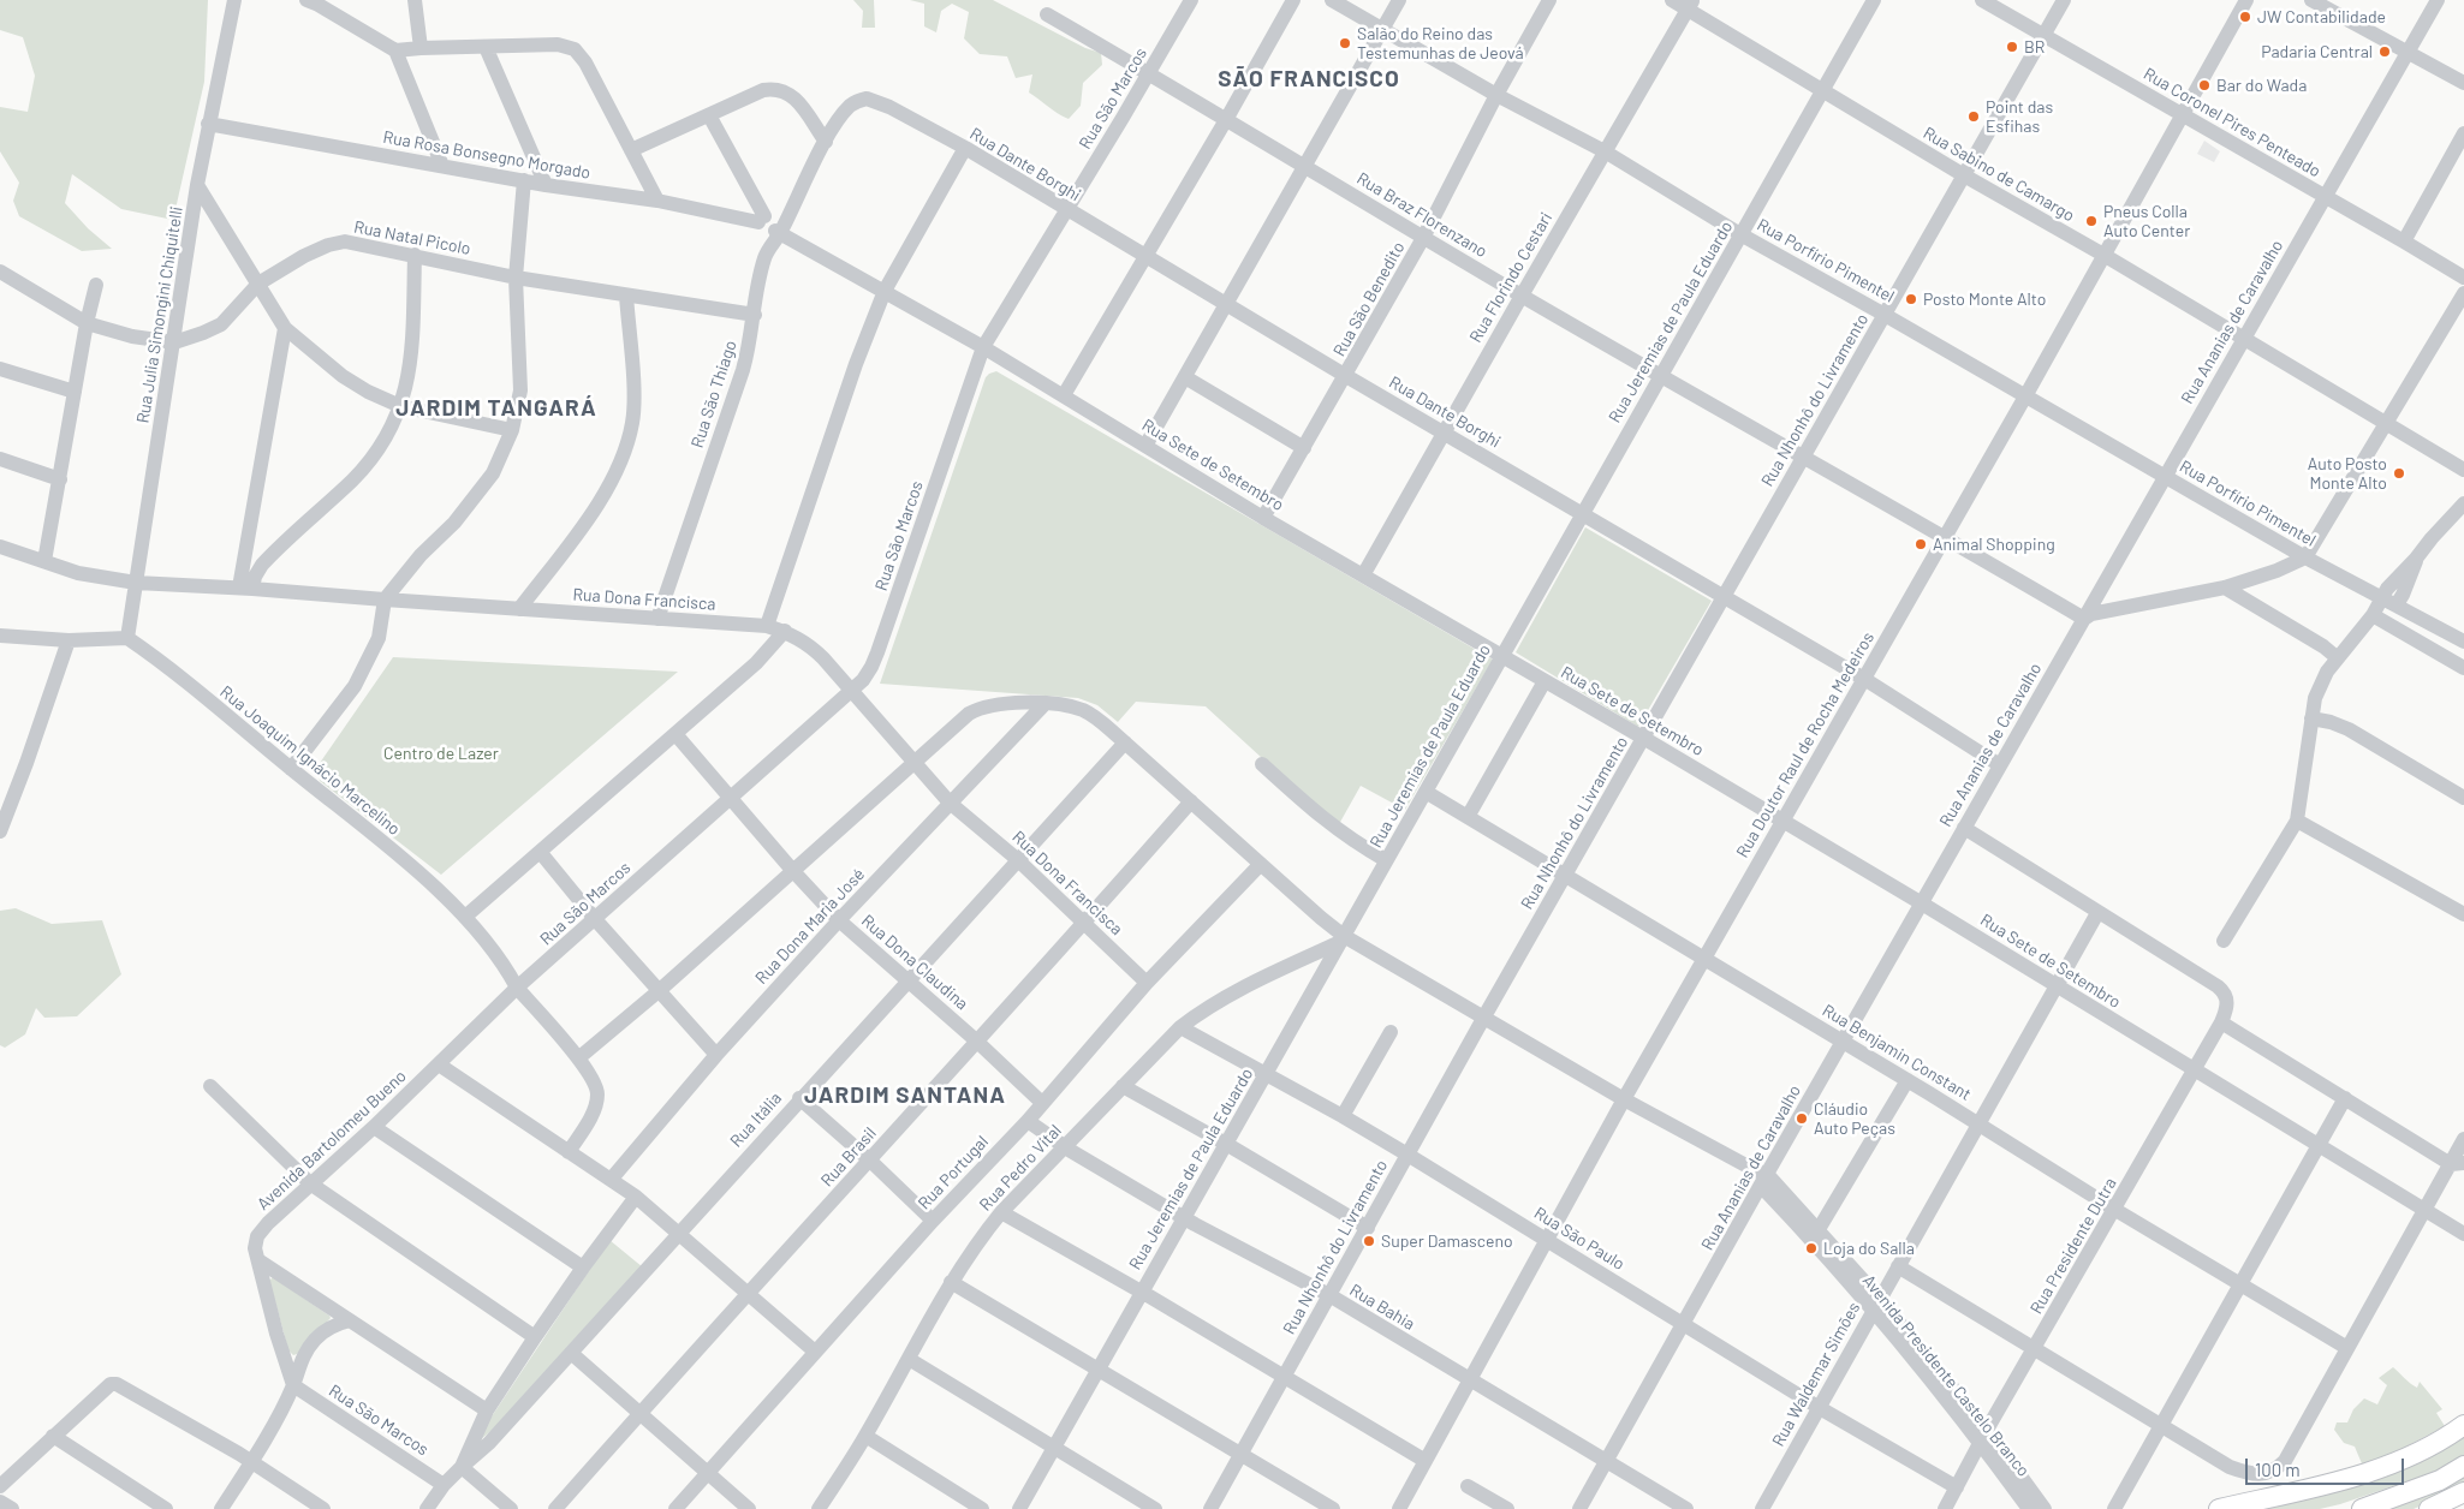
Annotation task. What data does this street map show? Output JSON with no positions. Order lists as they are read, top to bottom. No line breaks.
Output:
{"streets":{"street":["Rua São Marcos","Rua Coronel Pires Penteado","Rua Rosa Bonsegno Morgado","Rua Dante Borghi","Rua Sabino de Camargo","Rua Braz Florenzano","Rua Natal Picolo","Rua Porfírio Pimentel","Rua Florindo Cestari","Rua São Benedito","Rua Julia Simongini Chiquitelli","Rua Jeremias de Paula Eduardo","Rua Ananias de Caravalho","Rua São Thiago","Rua Nhonhô do Livramento","Rua Sete de Setembro","Rua Dona Francisca","Rua Doutor Raul de Rocha Medeiros","Rua Joaquim Ignácio Marcelino","Rua Dona Maria José","Rua Dona Claudina","Rua Benjamin Constant","Rua Itália","Avenida Bartolomeu Bueno","Rua Brasil","Rua Pedro Vital","Rua Portugal","Rua São Paulo","Rua Presidente Dutra","Rua Bahia","Rua Waldemar Simões","Avenida Presidente Castelo Branco"]},"crossings":[["Rua São Marcos","Rua Dante Borghi"],["Rua São Marcos","Rua Braz Florenzano"],["Rua São Marcos","Rua Sete de Setembro"],["Rua São Marcos","Rua Dona Francisca"],["Rua São Marcos","Rua Joaquim Ignácio Marcelino"],["Rua São Marcos","Rua Dona Claudina"],["Rua São Marcos","Rua Itália"],["Rua São Marcos","Avenida Bartolomeu Bueno"],["Rua Coronel Pires Penteado","Rua Ananias de Caravalho"],["Rua Coronel Pires Penteado","Rua Nhonhô do Livramento"],["Rua Coronel Pires Penteado","Rua Doutor Raul de Rocha Medeiros"],["Rua Rosa Bonsegno Morgado","Rua Julia Simongini Chiquitelli"],["Rua Dante Borghi","Rua Florindo Cestari"],["Rua Dante Borghi","Rua São Benedito"],["Rua Dante Borghi","Rua Jeremias de Paula Eduardo"],["Rua Dante Borghi","Rua Ananias de Caravalho"],["Rua Dante Borghi","Rua São Thiago"],["Rua Dante Borghi","Rua Nhonhô do Livramento"],["Rua Dante Borghi","Rua Doutor Raul de Rocha Medeiros"],["Rua Sabino de Camargo","Rua Florindo Cestari"],["Rua Sabino de Camargo","Rua Jeremias de Paula Eduardo"],["Rua Sabino de Camargo","Rua Ananias de Caravalho"],["Rua Sabino de Camargo","Rua Nhonhô do Livramento"],["Rua Sabino de Camargo","Rua Doutor Raul de Rocha Medeiros"],["Rua Braz Florenzano","Rua Florindo Cestari"],["Rua Braz Florenzano","Rua São Benedito"],["Rua Braz Florenzano","Rua Jeremias de Paula Eduardo"],["Rua Braz Florenzano","Rua Ananias de Caravalho"],["Rua Braz Florenzano","Rua Nhonhô do Livramento"],["Rua Braz Florenzano","Rua Doutor Raul de Rocha Medeiros"],["Rua Natal Picolo","Rua Julia Simongini Chiquitelli"],["Rua Natal Picolo","Rua São Thiago"],["Rua Porfírio Pimentel","Rua Florindo Cestari"],["Rua Porfírio Pimentel","Rua São Benedito"],["Rua Porfírio Pimentel","Rua Jeremias de Paula Eduardo"],["Rua Porfírio Pimentel","Rua Ananias de Caravalho"],["Rua Porfírio Pimentel","Rua Nhonhô do Livramento"],["Rua Porfírio Pimentel","Rua Doutor Raul de Rocha Medeiros"],["Rua Florindo Cestari","Rua Sete de Setembro"],["Rua São Benedito","Rua Sete de Setembro"],["Rua Julia Simongini Chiquitelli","Rua Dona Francisca"],["Rua Julia Simongini Chiquitelli","Rua Joaquim Ignácio Marcelino"],["Rua Jeremias de Paula Eduardo","Rua Sete de Setembro"],["Rua Jeremias de Paula Eduardo","Rua Benjamin Constant"],["Rua Jeremias de Paula Eduardo","Rua Pedro Vital"],["Rua Jeremias de Paula Eduardo","Rua São Paulo"],["Rua Jeremias de Paula Eduardo","Rua Bahia"],["Rua Ananias de Caravalho","Rua Sete de Setembro"],["Rua Ananias de Caravalho","Rua Benjamin Constant"],["Rua Ananias de Caravalho","Rua São Paulo"],["Rua Ananias de Caravalho","Rua Bahia"],["Rua Ananias de Caravalho","Avenida Presidente Castelo Branco"],["Rua São Thiago","Rua Sete de Setembro"],["Rua São Thiago","Rua Dona Francisca"],["Rua Nhonhô do Livramento","Rua Sete de Setembro"],["Rua Nhonhô do Livramento","Rua Benjamin Constant"],["Rua Nhonhô do Livramento","Rua São Paulo"],["Rua Nhonhô do Livramento","Rua Bahia"],["Rua Sete de Setembro","Rua Doutor Raul de Rocha Medeiros"],["Rua Sete de Setembro","Rua Presidente Dutra"],["Rua Sete de Setembro","Rua Waldemar Simões"],["Rua Dona Francisca","Rua Dona Maria José"],["Rua Dona Francisca","Rua Itália"],["Rua Dona Francisca","Rua Brasil"],["Rua Dona Francisca","Rua Portugal"],["Rua Doutor Raul de Rocha Medeiros","Rua Benjamin Constant"],["Rua Doutor Raul de Rocha Medeiros","Rua São Paulo"],["Rua Doutor Raul de Rocha Medeiros","Rua Bahia"],["Rua Joaquim Ignácio Marcelino","Avenida Bartolomeu Bueno"],["Rua Dona Maria José","Rua Dona Claudina"],["Rua Dona Claudina","Rua Itália"],["Rua Dona Claudina","Rua Brasil"],["Rua Dona Claudina","Rua Portugal"],["Rua Benjamin Constant","Rua Presidente Dutra"],["Rua Benjamin Constant","Rua Waldemar Simões"],["Rua Pedro Vital","Rua São Paulo"],["Rua Pedro Vital","Rua Bahia"],["Rua Portugal","Rua Bahia"],["Rua São Paulo","Rua Presidente Dutra"],["Rua São Paulo","Rua Waldemar Simões"],["Rua Presidente Dutra","Rua Waldemar Simões"],["Rua Presidente Dutra","Avenida Presidente Castelo Branco"],["Rua Waldemar Simões","Avenida Presidente Castelo Branco"]],"districts":["SÃO FRANCISCO","JARDIM TANGARÁ","JARDIM SANTANA"],"parks":["Centro de Lazer"],"places":["JW Contabilidade","Salão do Reino das Testemunhas de Jeová","BR","Padaria Central","Bar do Wada","Point das Esfihas","Pneus Colla Auto Center","Posto Monte Alto","Auto Posto Monte Alto","Animal Shopping","Cláudio Auto Peças","Super Damasceno","Loja do Salla"],"scale_bar":"100 m"}
